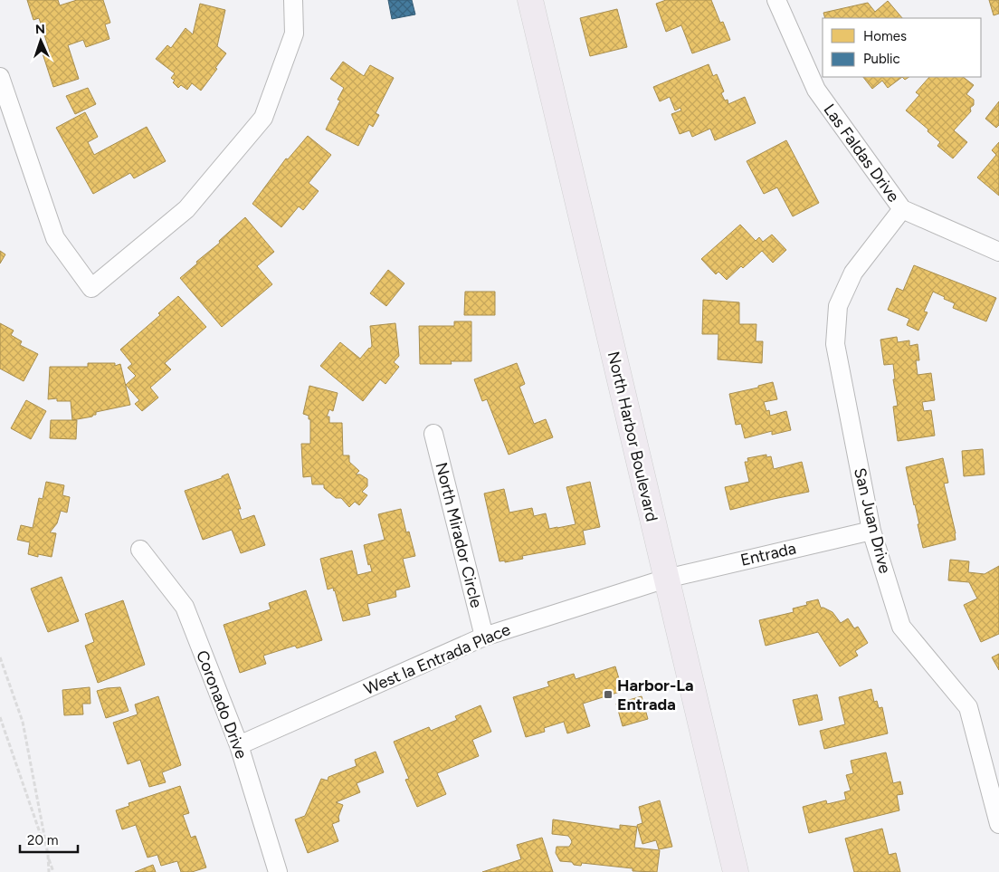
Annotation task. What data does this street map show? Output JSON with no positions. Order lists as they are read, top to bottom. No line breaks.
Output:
{"streets":{"main road":["North Harbor Boulevard"],"street":["Las Faldas Drive","San Juan Drive","North Mirador Circle","Entrada","West la Entrada Place","Coronado Drive"]},"crossings":[["Las Faldas Drive","San Juan Drive"],["North Harbor Boulevard","Entrada"],["North Harbor Boulevard","West la Entrada Place"],["San Juan Drive","Entrada"],["North Mirador Circle","West la Entrada Place"],["Entrada","West la Entrada Place"],["West la Entrada Place","Coronado Drive"]],"places":{"transit":["Harbor-La Entrada"]},"legend":["Homes","Public"],"scale_bar":"20 m","north":"top"}
